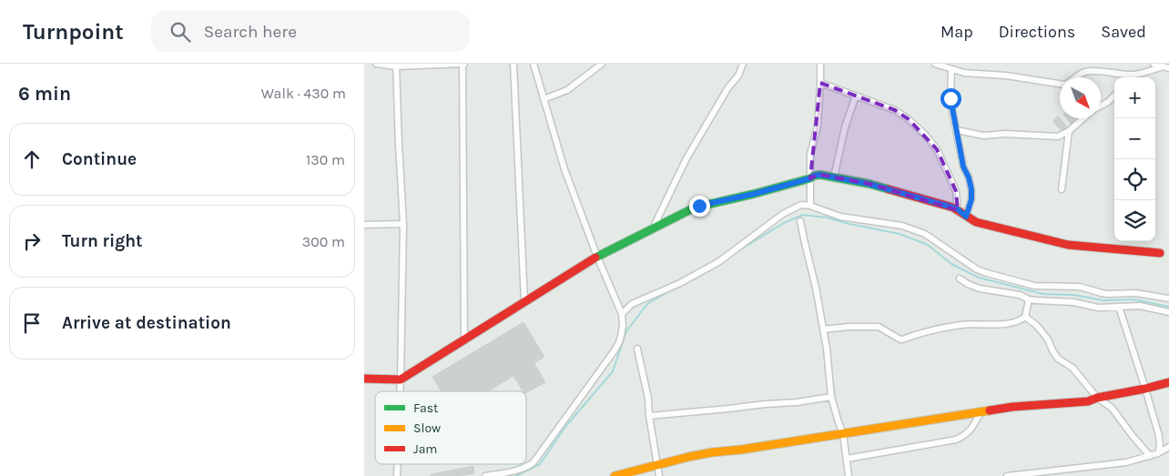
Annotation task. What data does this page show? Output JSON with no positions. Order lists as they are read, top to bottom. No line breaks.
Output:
{"legend":["Fast","Slow","Jam"],"north":"bottom right","page":{"header":"Turnpoint","search":"Search here","nav":["Map","Directions","Saved"],"heading":["6 min","Walk · 430 m"],"map_buttons":["+","−"],"list":[["Continue","130 m"],["Turn right","300 m"],"Arrive at destination"]}}
